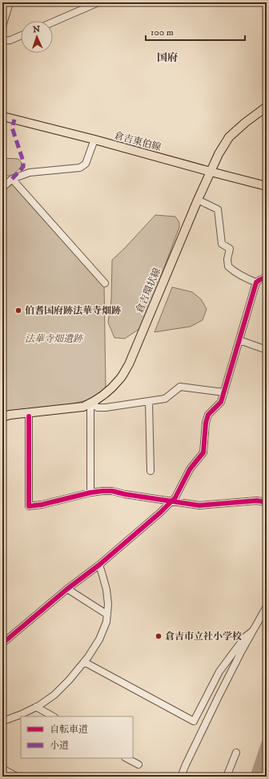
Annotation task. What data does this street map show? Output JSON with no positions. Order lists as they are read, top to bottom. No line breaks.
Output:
{"streets":{"main road":["倉吉東伯線","倉吉環状線"]},"crossings":[["倉吉東伯線","倉吉環状線"]],"districts":["国府"],"parks":["法華寺畑遺跡"],"places":["伯耆国府跡法華寺畑跡","倉吉市立社小学校"],"legend":["自転車道","小道"],"scale_bar":"100 m","north":"top"}
